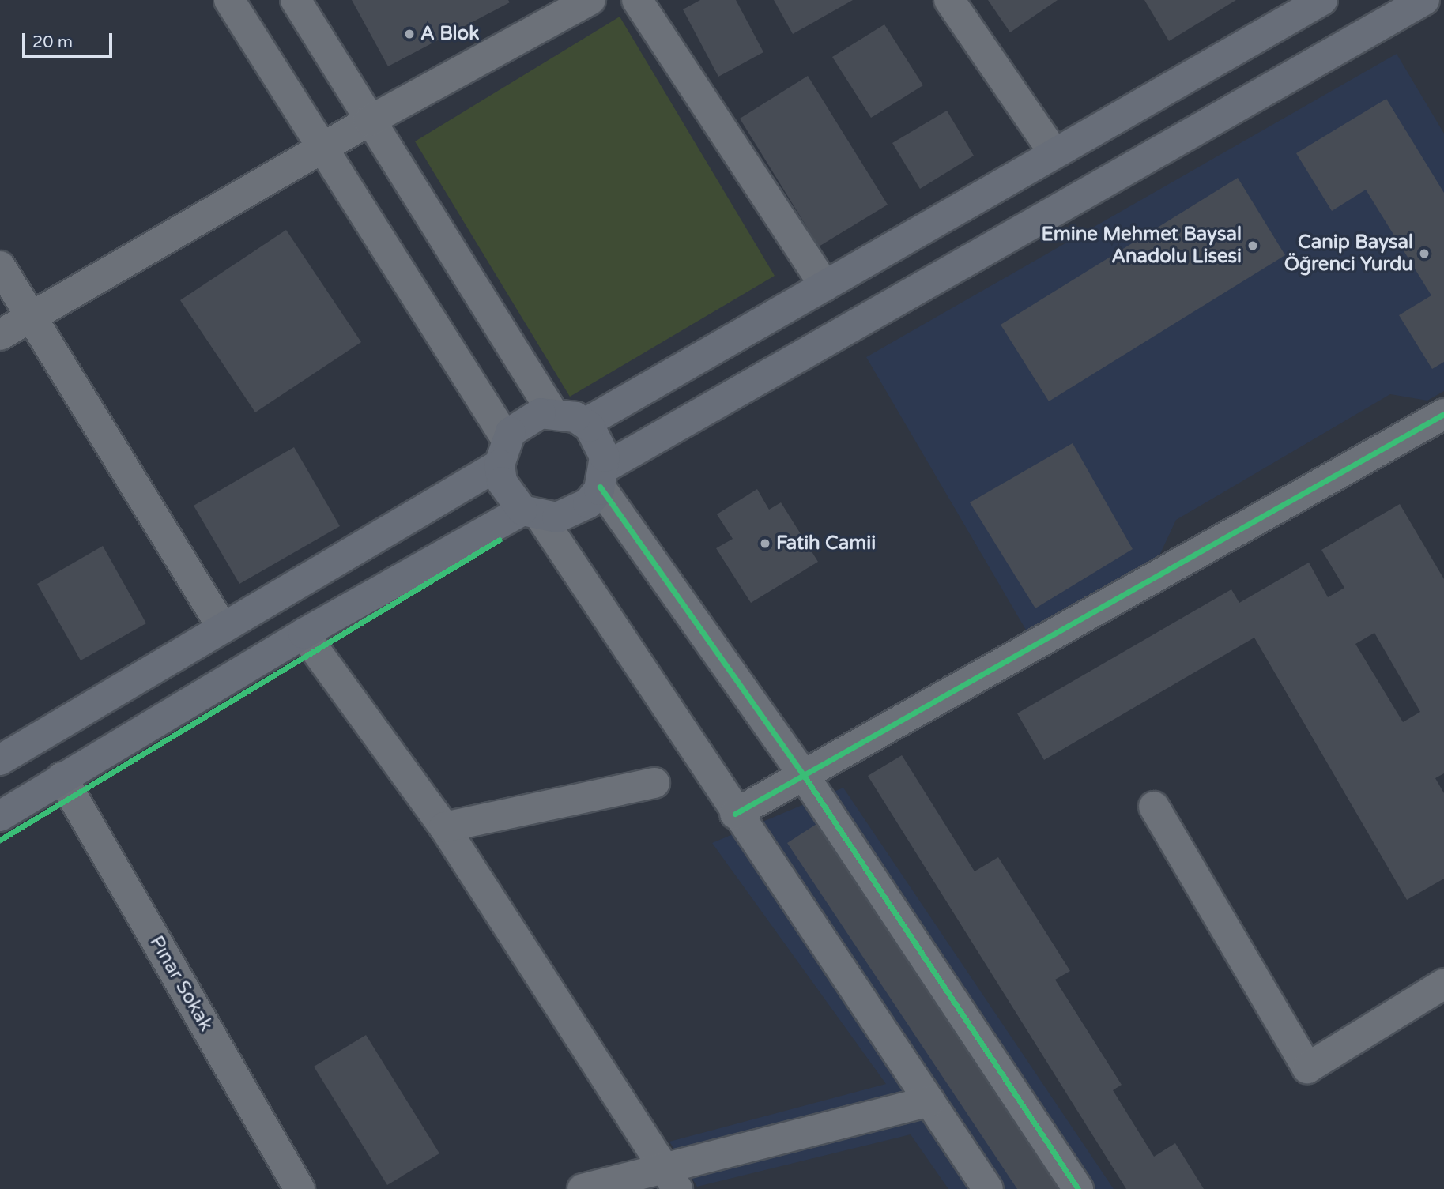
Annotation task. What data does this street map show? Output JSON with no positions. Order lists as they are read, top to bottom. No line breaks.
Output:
{"streets":{"street":["Pınar Sokak"]},"places":["A Blok","Emine Mehmet Baysal Anadolu Lisesi","Canip Baysal Öğrenci Yurdu","Fatih Camii"],"scale_bar":"20 m"}
